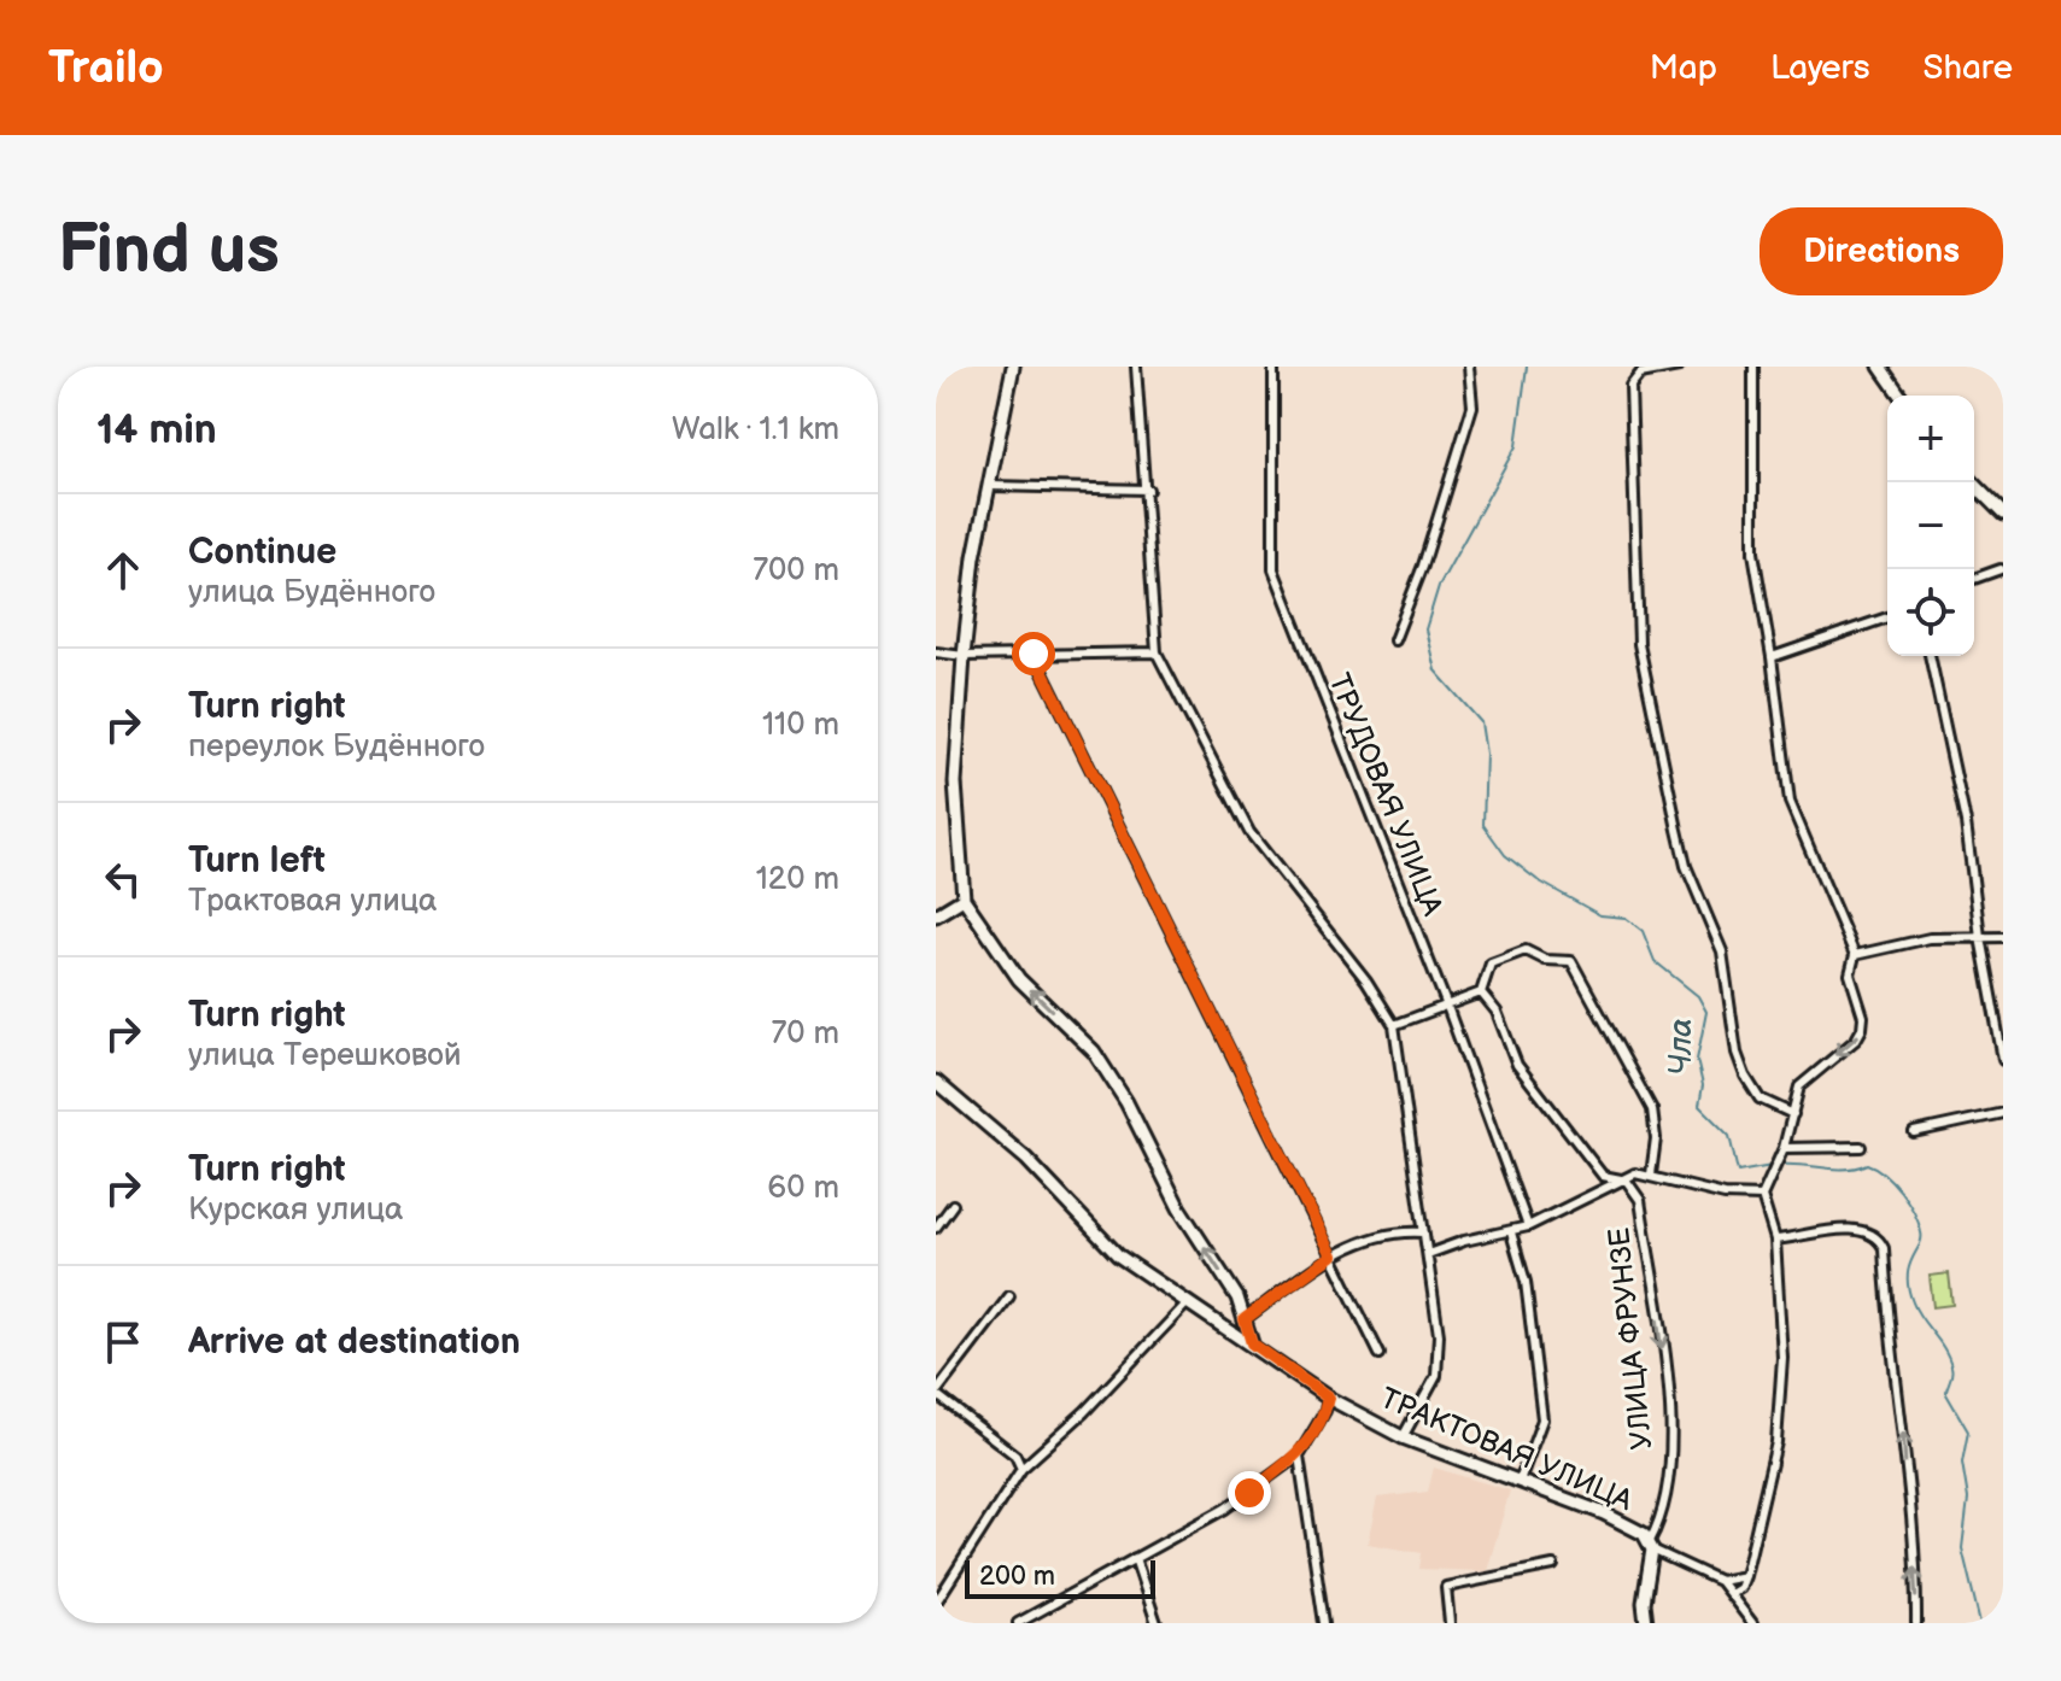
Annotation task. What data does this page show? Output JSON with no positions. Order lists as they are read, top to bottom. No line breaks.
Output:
{"streets":{"street":["ТРУДОВАЯ УЛИЦА","УЛИЦА ФРУНЗЕ","ТРАКТОВАЯ УЛИЦА"]},"crossings":[["УЛИЦА ФРУНЗЕ","ТРАКТОВАЯ УЛИЦА"]],"one_way":["УЛИЦА ФРУНЗЕ"],"water":["Чла"],"scale_bar":"200 m","page":{"header":"Trailo","nav":["Map","Layers","Share"],"buttons":"Directions","title":"Find us","heading":["14 min","Walk · 1.1 km"],"map_buttons":["+","−"],"list":[["Continue","улица Будённого","700 m"],["Turn right","переулок Будённого","110 m"],["Turn left","Трактовая улица","120 m"],["Turn right","улица Терешковой","70 m"],["Turn right","Курская улица","60 m"],"Arrive at destination"],"scale":"200 m"}}
